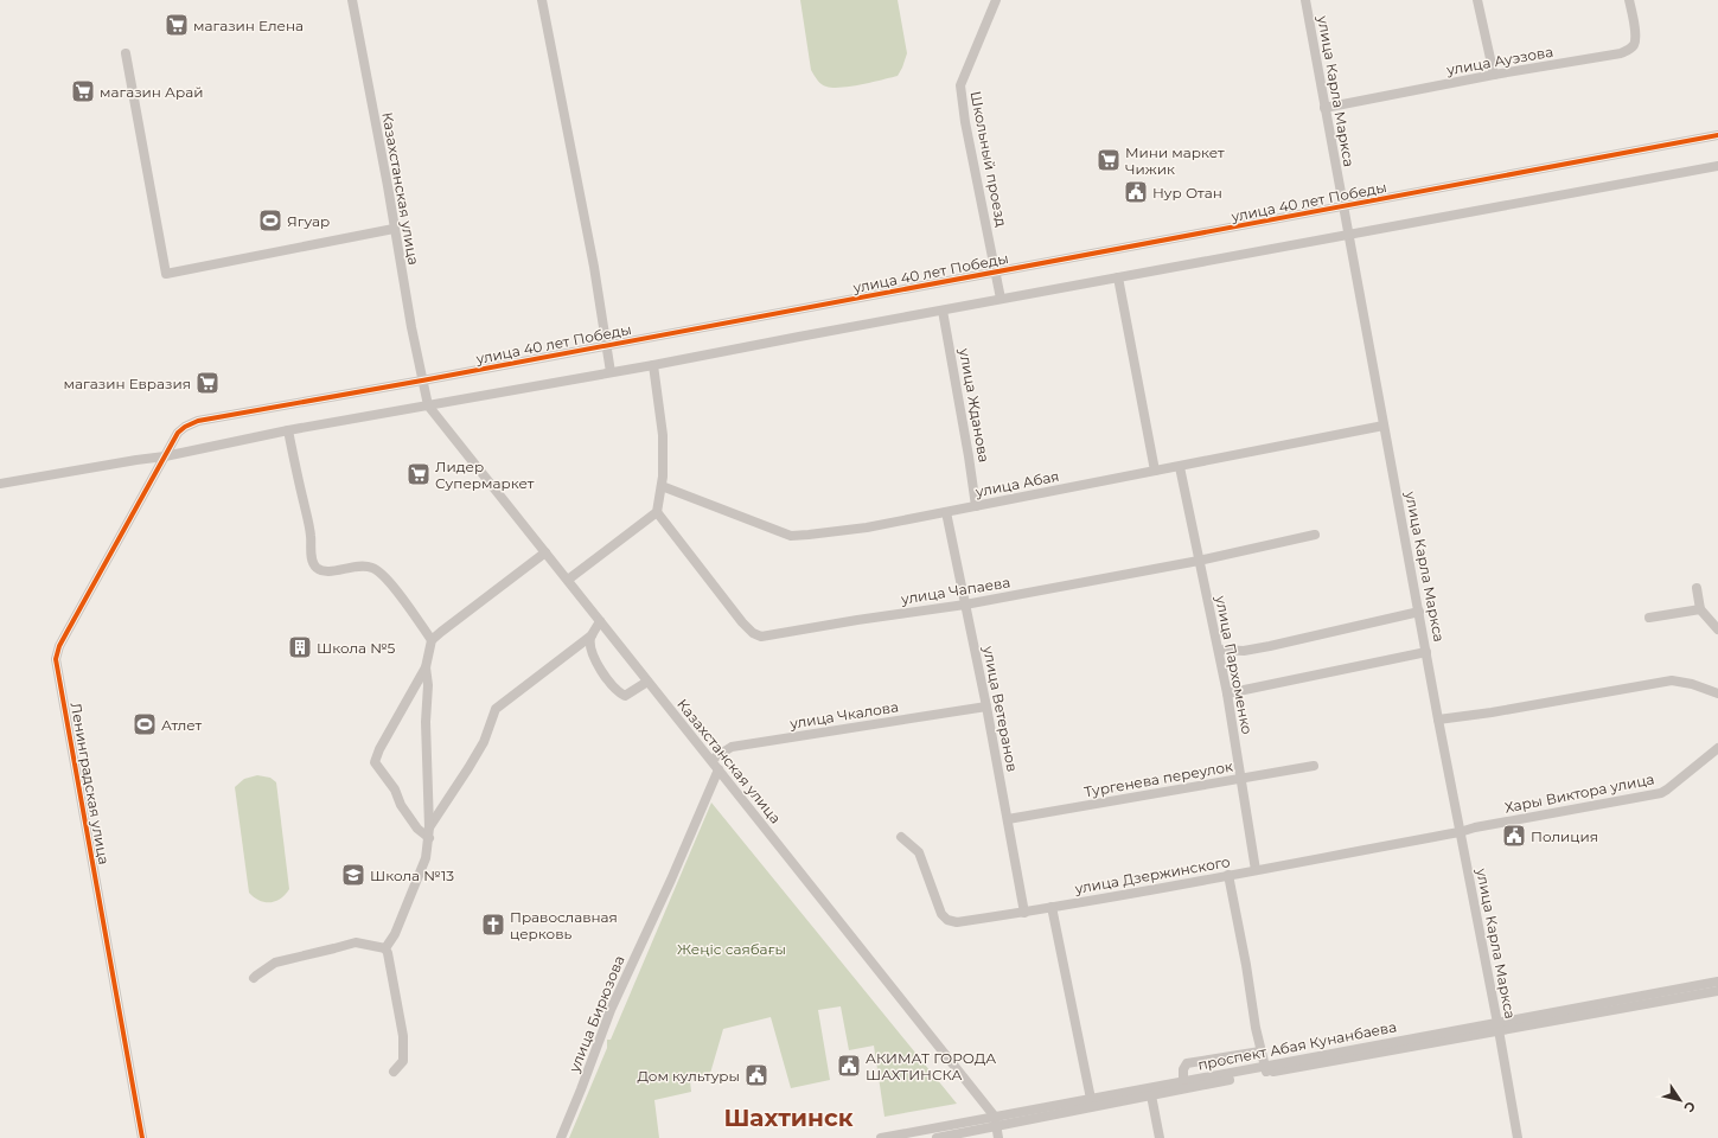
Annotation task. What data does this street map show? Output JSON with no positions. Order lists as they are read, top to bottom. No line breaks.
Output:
{"streets":{"street":["улица Ауэзова","улица Карла Маркса","Школьный проезд","Казахстанская улица","улица 40 лет Победы","улица Жданова","улица Абая","улица Чапаева","улица Пархоменко","улица Ветеранов","улица Чкалова","Тургенева переулок","Ленинградская улица","Хары Виктора улица","улица Дзержинского","улица Бирюзова","проспект Абая Кунанбаева"]},"crossings":[["улица Ауэзова","улица Карла Маркса"],["улица Карла Маркса","улица 40 лет Победы"],["улица Карла Маркса","улица Абая"],["улица Карла Маркса","Хары Виктора улица"],["улица Карла Маркса","улица Дзержинского"],["улица Карла Маркса","проспект Абая Кунанбаева"],["Школьный проезд","улица 40 лет Победы"],["Казахстанская улица","улица 40 лет Победы"],["Казахстанская улица","улица Чкалова"],["Казахстанская улица","улица Бирюзова"],["Казахстанская улица","проспект Абая Кунанбаева"],["улица 40 лет Победы","Ленинградская улица"],["улица Жданова","улица Абая"],["улица Абая","улица Пархоменко"],["улица Абая","улица Ветеранов"],["улица Чапаева","улица Пархоменко"],["улица Чапаева","улица Ветеранов"],["улица Пархоменко","Тургенева переулок"],["улица Пархоменко","улица Дзержинского"],["улица Ветеранов","улица Чкалова"],["улица Ветеранов","Тургенева переулок"],["улица Ветеранов","улица Дзержинского"],["Хары Виктора улица","улица Дзержинского"]],"districts":["Шахтинск"],"parks":["Жеңіс саябағы"],"places":{"supermarket":["магазин Елена","магазин Арай","Мини маркет Чижик","магазин Евразия","Лидер Супермаркет"],"public building":["Нур Отан","Полиция","АКИМАТ ГОРОДА ШАХТИНСКА","Дом культуры"],"sports":["Ягуар","Атлет"],"building":["Школа №5"],"school or university":["Школа №13"],"church":["Православная церковь"]},"north":"bottom right"}
